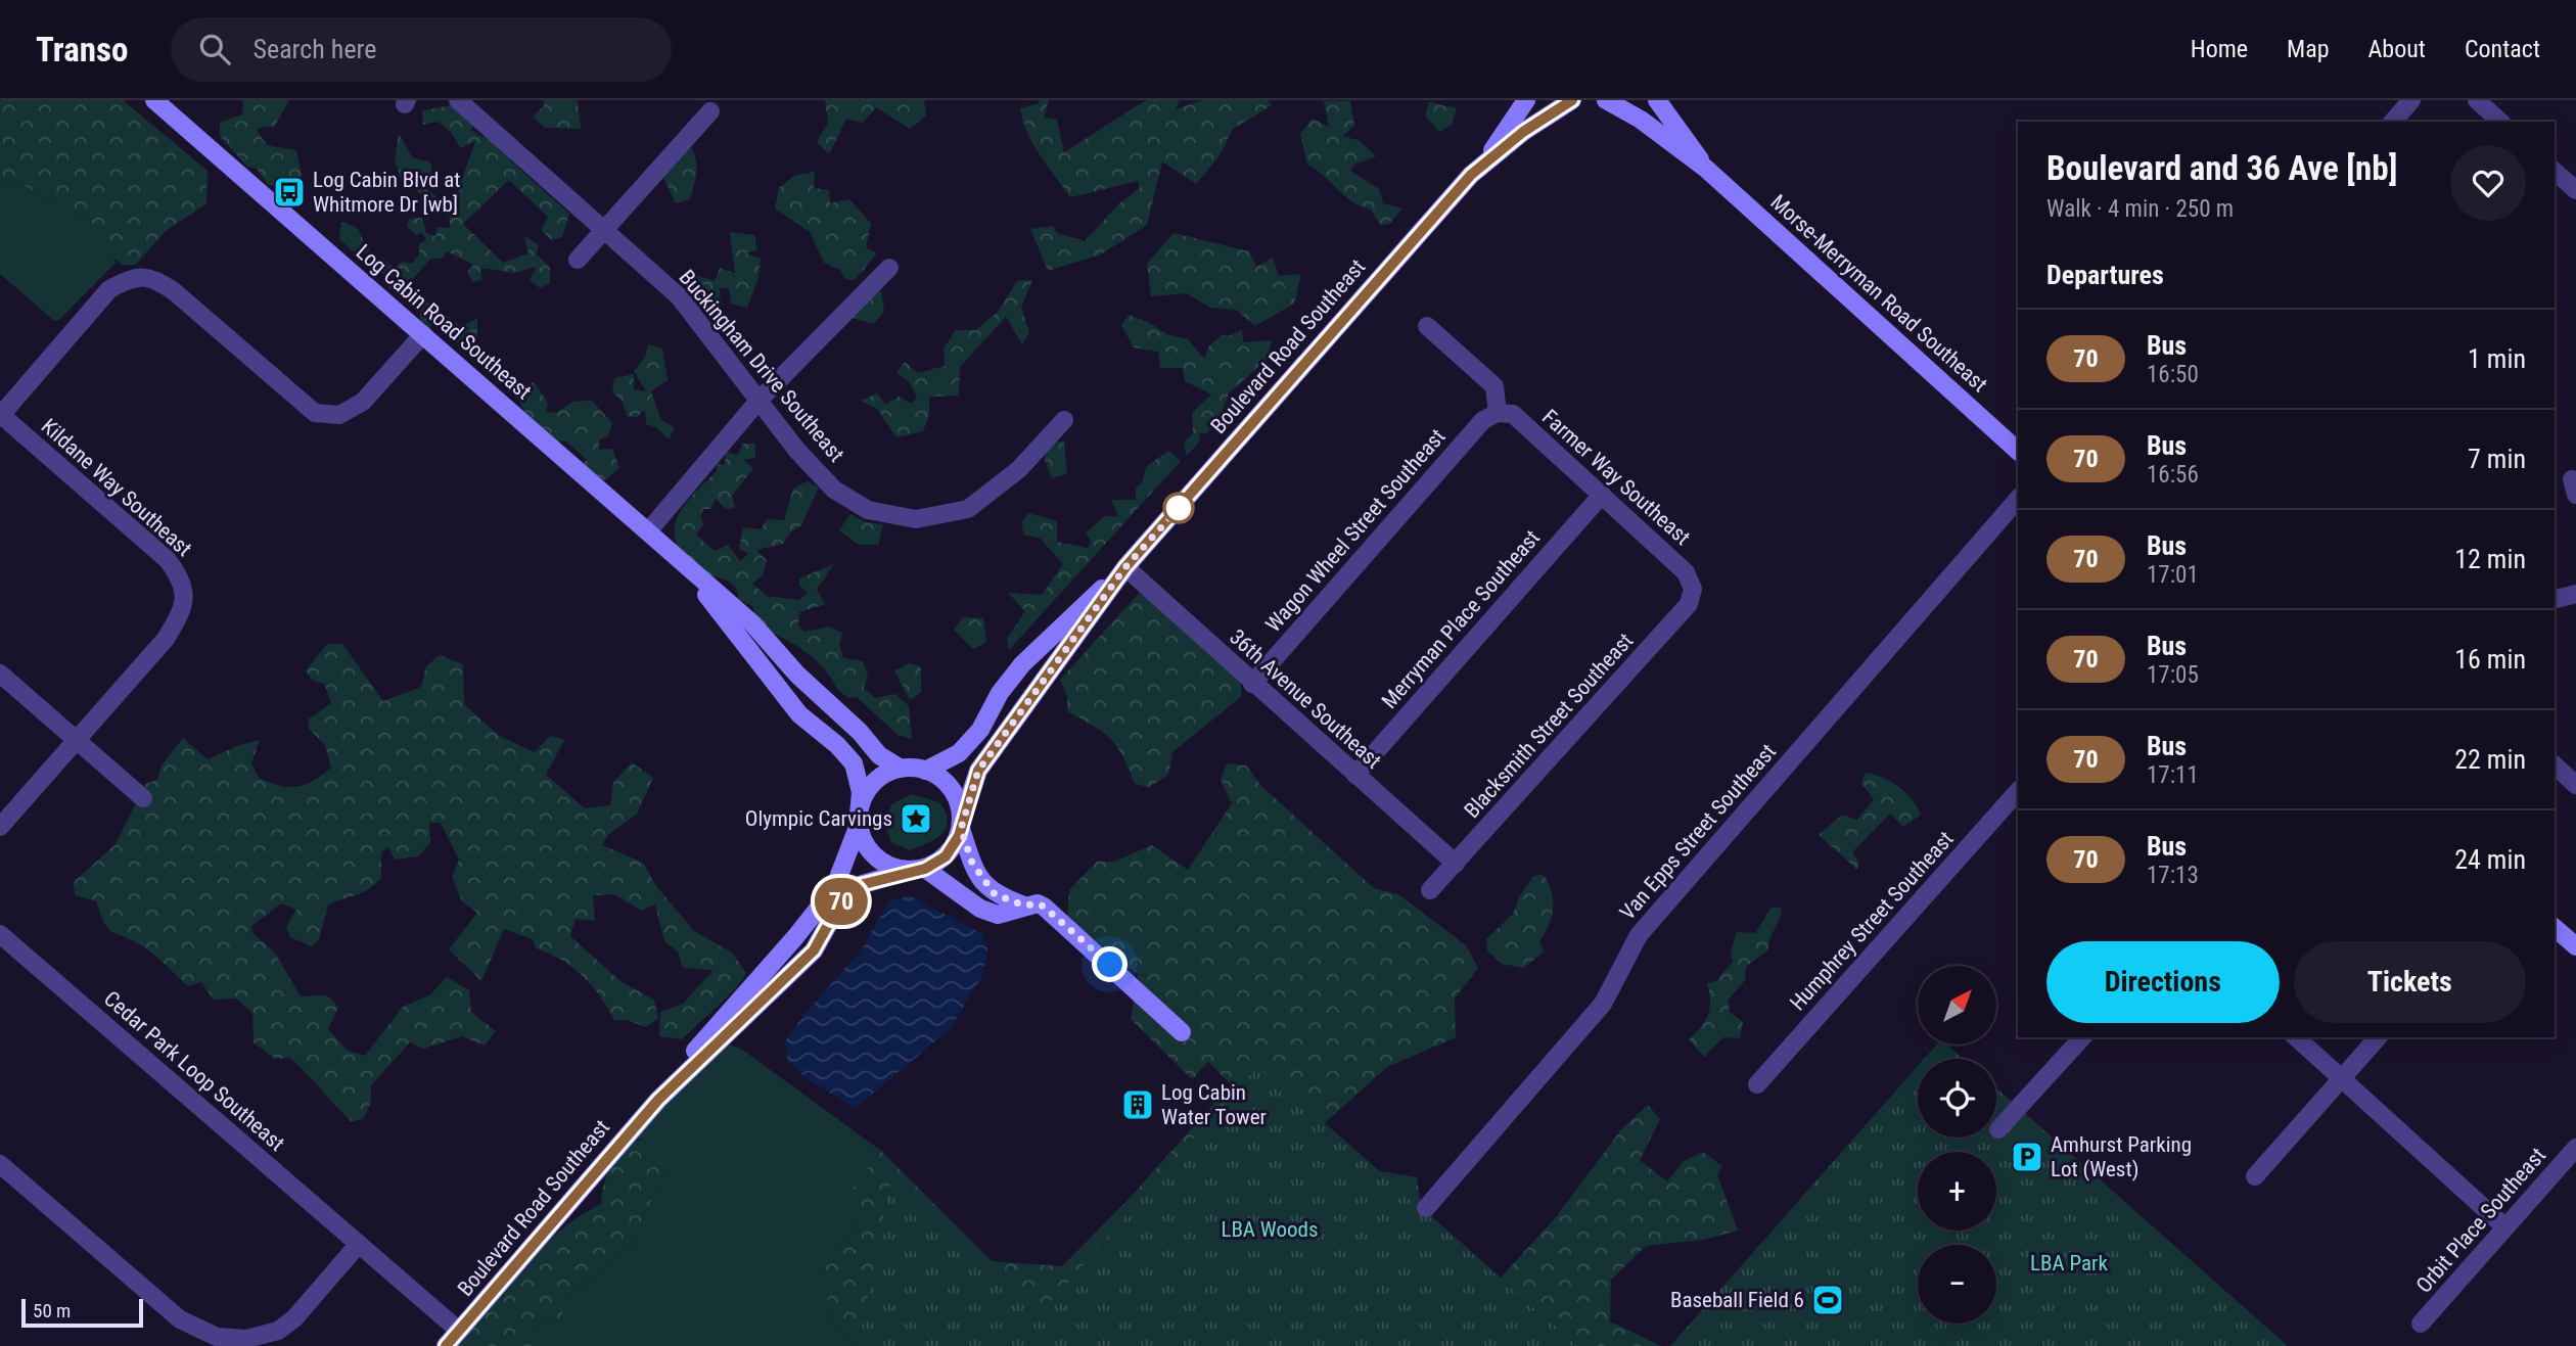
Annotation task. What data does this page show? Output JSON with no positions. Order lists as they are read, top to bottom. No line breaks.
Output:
{"streets":{"street":["Morse-Merryman Road Southeast","Log Cabin Road Southeast","Boulevard Road Southeast","Buckingham Drive Southeast","Farmer Way Southeast","Kildane Way Southeast","Wagon Wheel Street Southeast","Merryman Place Southeast","36th Avenue Southeast","Blacksmith Street Southeast","Van Epps Street Southeast","Humphrey Street Southeast","Cedar Park Loop Southeast","Orbit Place Southeast"]},"crossings":[["Log Cabin Road Southeast","Boulevard Road Southeast"],["Boulevard Road Southeast","36th Avenue Southeast"],["Boulevard Road Southeast","Cedar Park Loop Southeast"],["Farmer Way Southeast","Wagon Wheel Street Southeast"],["Farmer Way Southeast","Merryman Place Southeast"],["Farmer Way Southeast","Blacksmith Street Southeast"],["Wagon Wheel Street Southeast","36th Avenue Southeast"],["Merryman Place Southeast","36th Avenue Southeast"],["36th Avenue Southeast","Blacksmith Street Southeast"]],"parks":["LBA Woods","LBA Park"],"places":{"bus stop":["Log Cabin Blvd at Whitmore Dr [wb]"],"place":["Olympic Carvings"],"building":["Log Cabin Water Tower"],"parking":["Amhurst Parking Lot (West)"],"sports":["Baseball Field 6"]},"lines":["bus line 70"],"scale_bar":"50 m","north":"top right","page":{"header":"Transo","search":"Search here","nav":["Home","Map","About","Contact"],"on_map":"70","heading":[["Boulevard and 36 Ave [nb]","Walk · 4 min · 250 m"],"Departures"],"list":[{"mark":"70","name":"Bus","note":"16:50","value":"1 min"},{"mark":"70","name":"Bus","note":"16:56","value":"7 min"},{"mark":"70","name":"Bus","note":"17:01","value":"12 min"},{"mark":"70","name":"Bus","note":"17:05","value":"16 min"},{"mark":"70","name":"Bus","note":"17:11","value":"22 min"},{"mark":"70","name":"Bus","note":"17:13","value":"24 min"}],"buttons":["Directions","Tickets"],"map_buttons":["+","−"],"scale":"50 m"}}
